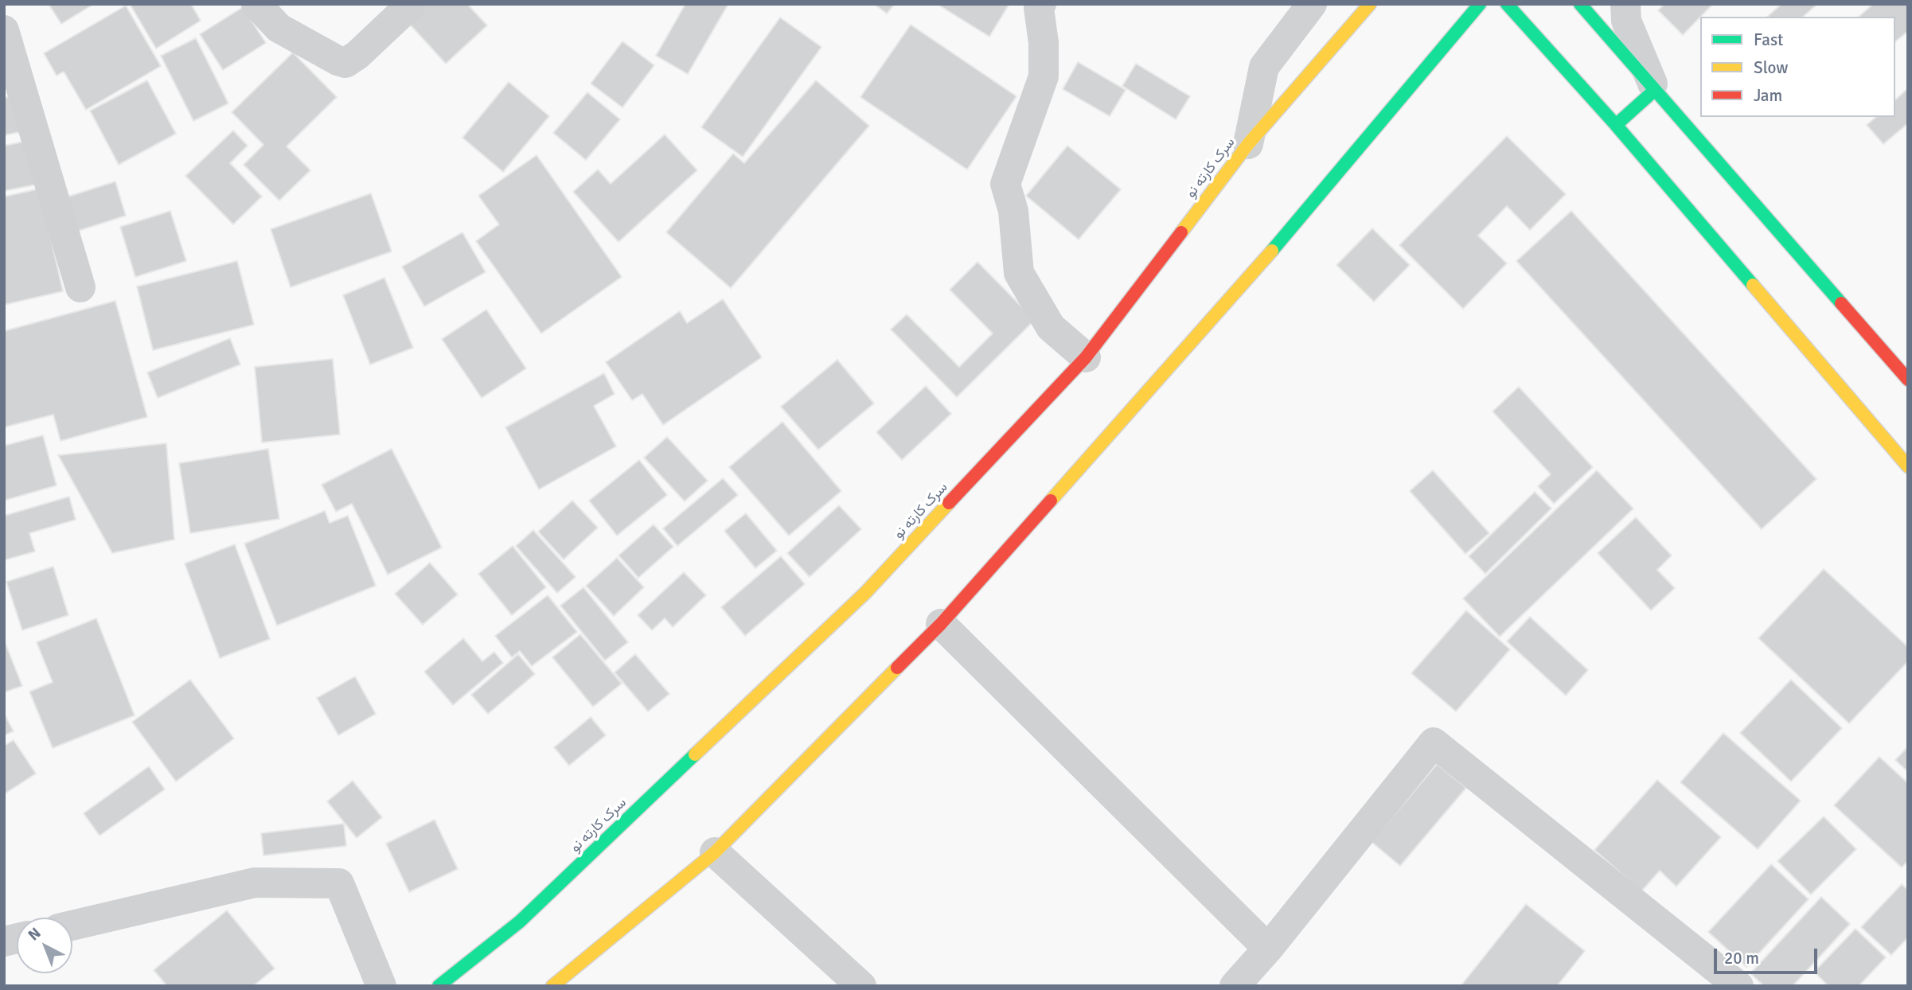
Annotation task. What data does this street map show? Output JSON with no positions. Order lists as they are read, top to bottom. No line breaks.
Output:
{"streets":{"main road":["سرک کارته نو"]},"legend":["Fast","Slow","Jam"],"scale_bar":"20 m","north":"top left"}
